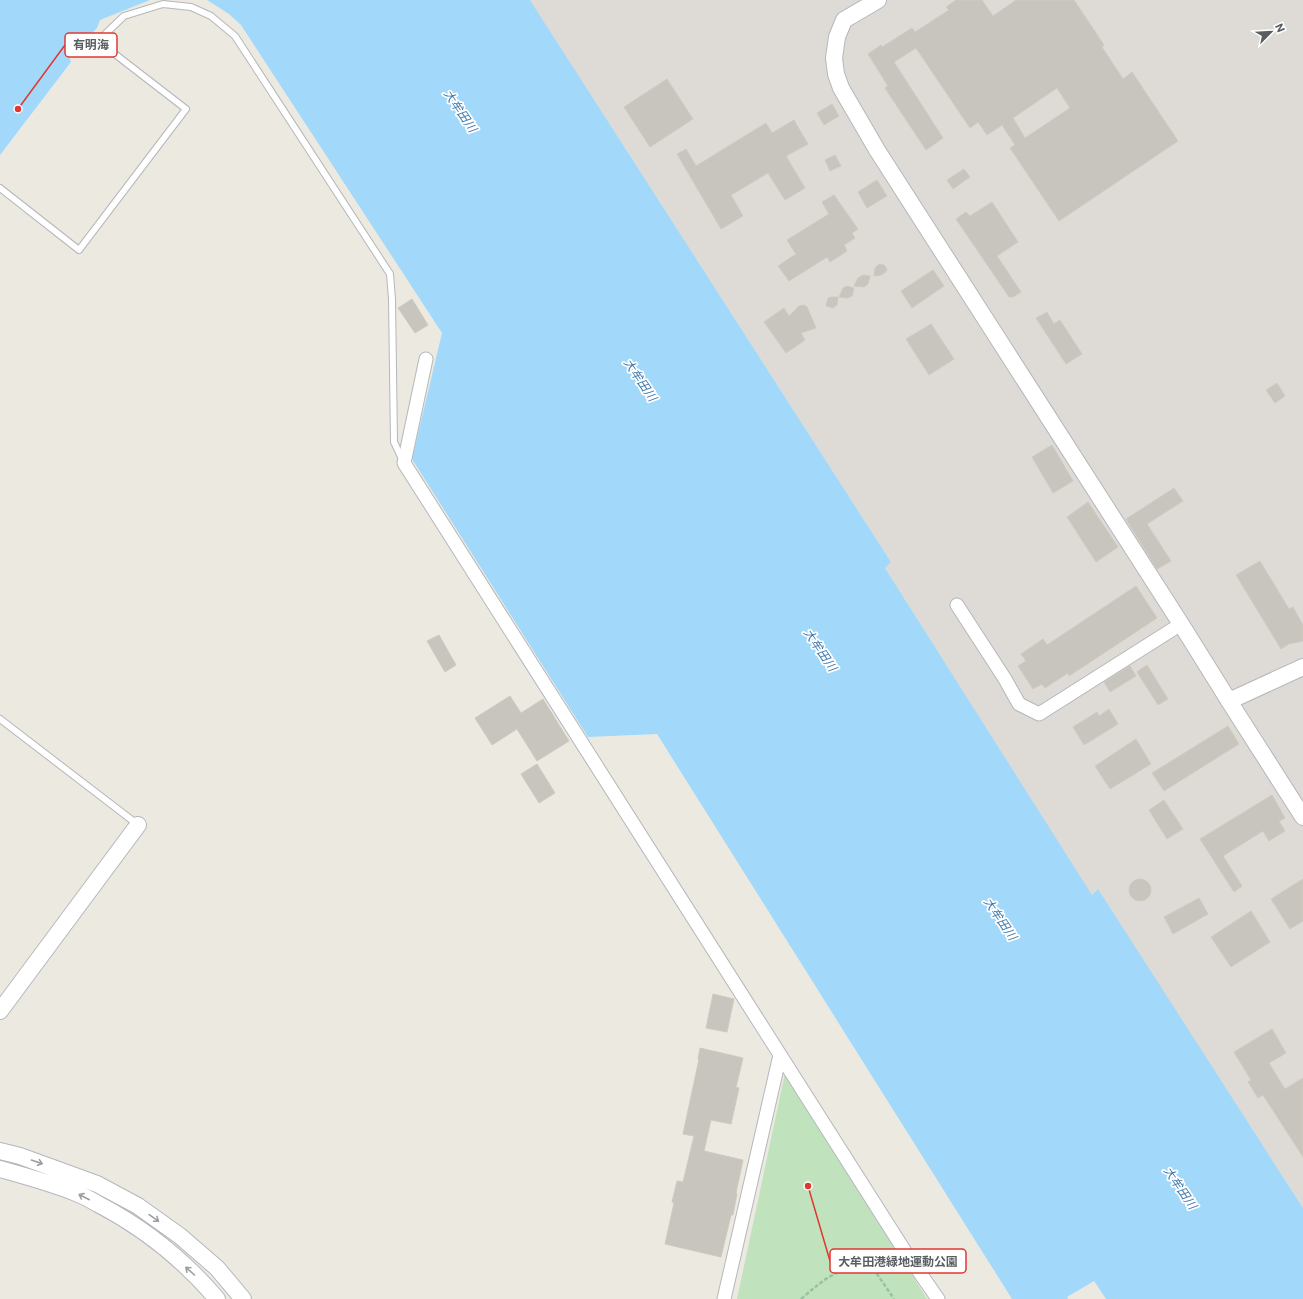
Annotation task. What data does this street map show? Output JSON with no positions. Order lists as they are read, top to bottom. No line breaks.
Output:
{"water":["大牟田川"],"places":["有明海","大牟田港緑地運動公園"],"north":"top right"}
